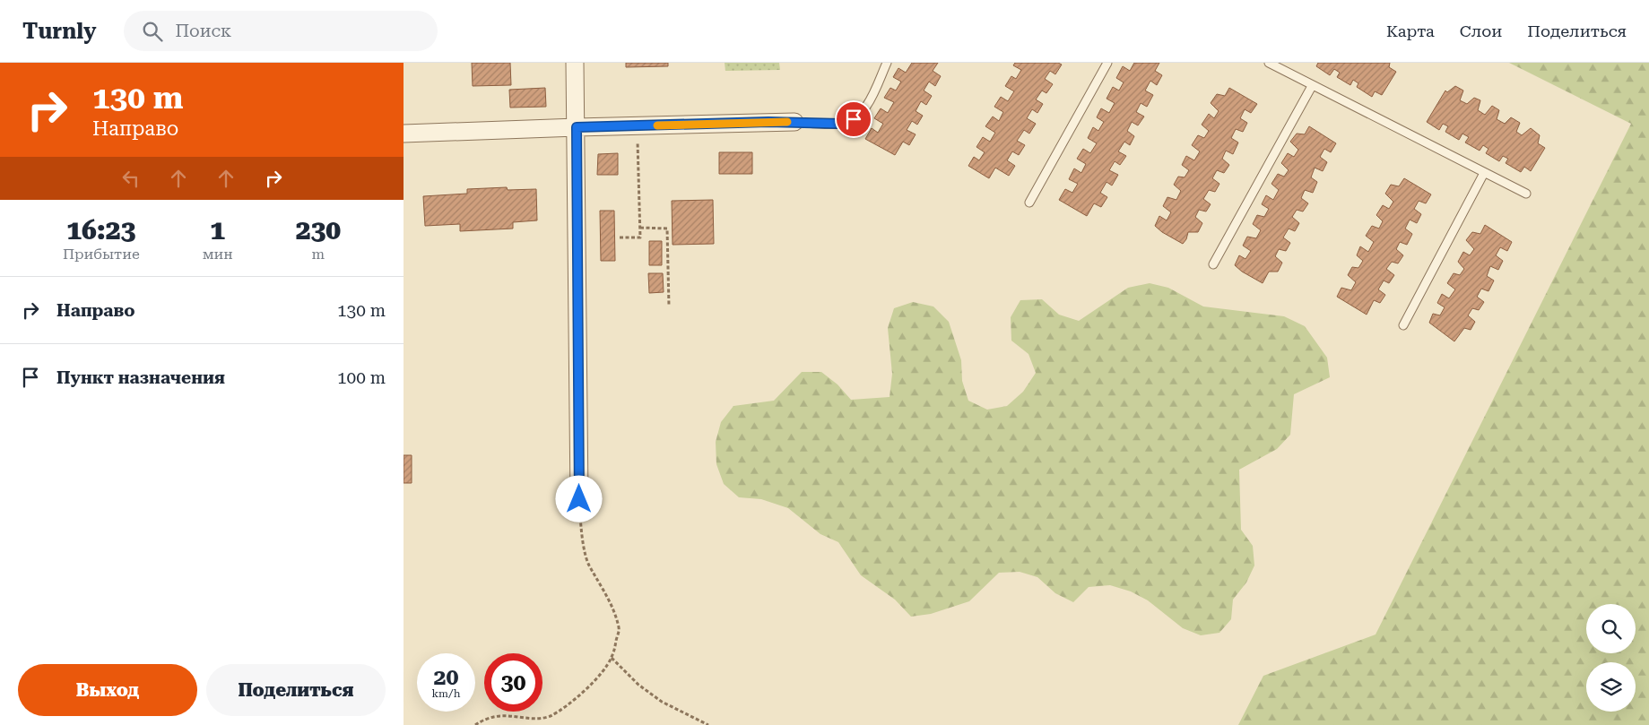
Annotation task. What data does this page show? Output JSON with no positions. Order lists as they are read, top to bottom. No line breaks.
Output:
{"page":{"header":"Turnly","search":"Поиск","nav":["Карта","Слои","Поделиться"],"turn":["130 m","Направо"],"eta":["16:23","Прибытие","1","мин","230","m"],"list":[{"name":"Направо","value":"130 m"},{"name":"Пункт назначения","value":"100 m"}],"speed":"20 km/h","limit":"30","buttons":["Выход","Поделиться"]}}
